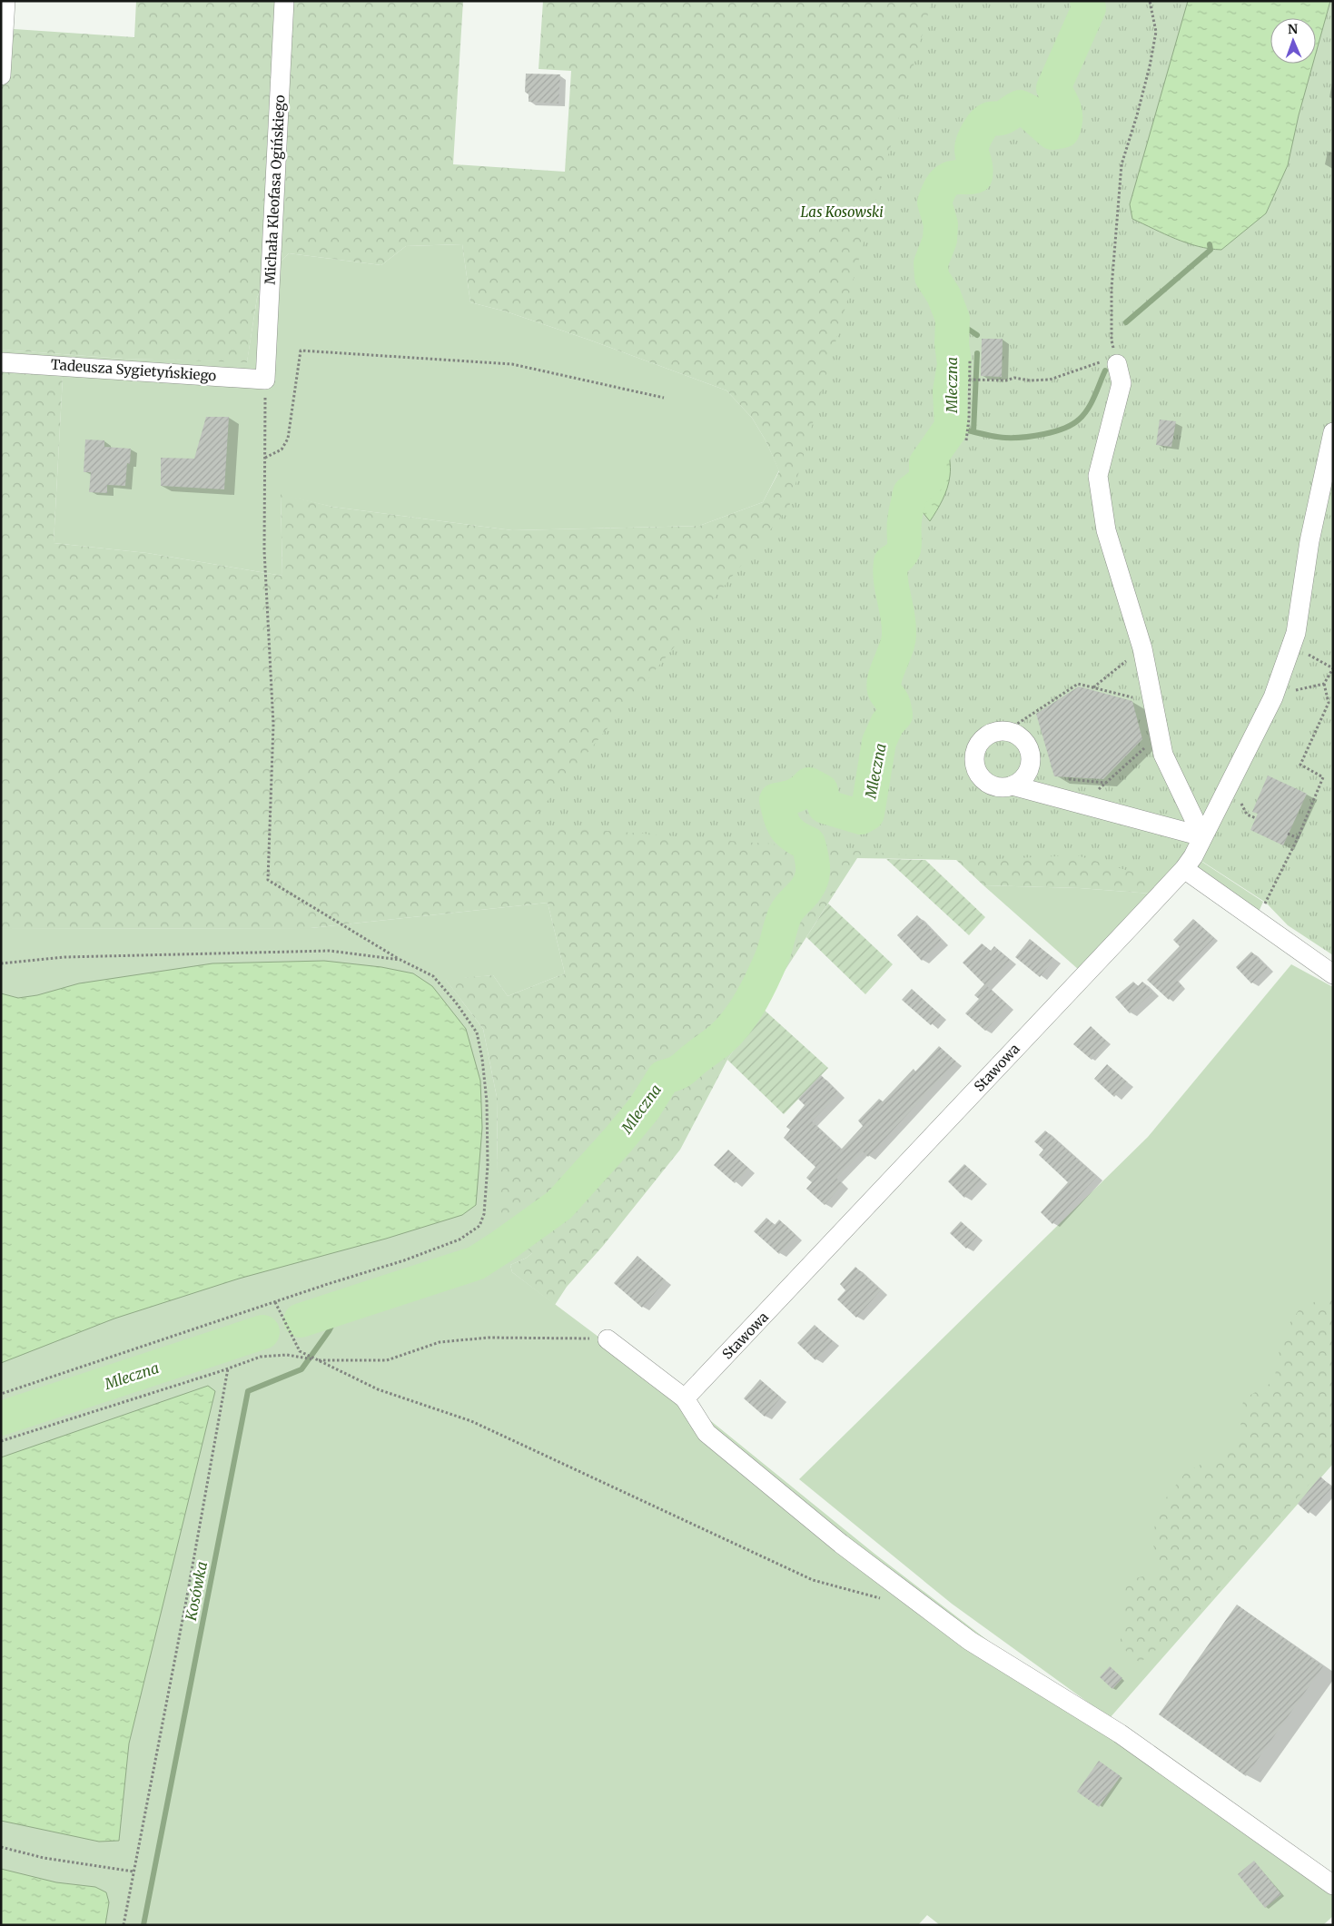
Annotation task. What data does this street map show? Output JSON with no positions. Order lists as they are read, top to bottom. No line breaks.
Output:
{"streets":{"street":["Michała Kleofasa Ogińskiego","Tadeusza Sygietyńskiego","Stawowa"]},"crossings":[["Michała Kleofasa Ogińskiego","Tadeusza Sygietyńskiego"]],"water":["Mleczna","Kosówka"],"parks":["Las Kosowski"],"north":"top"}
